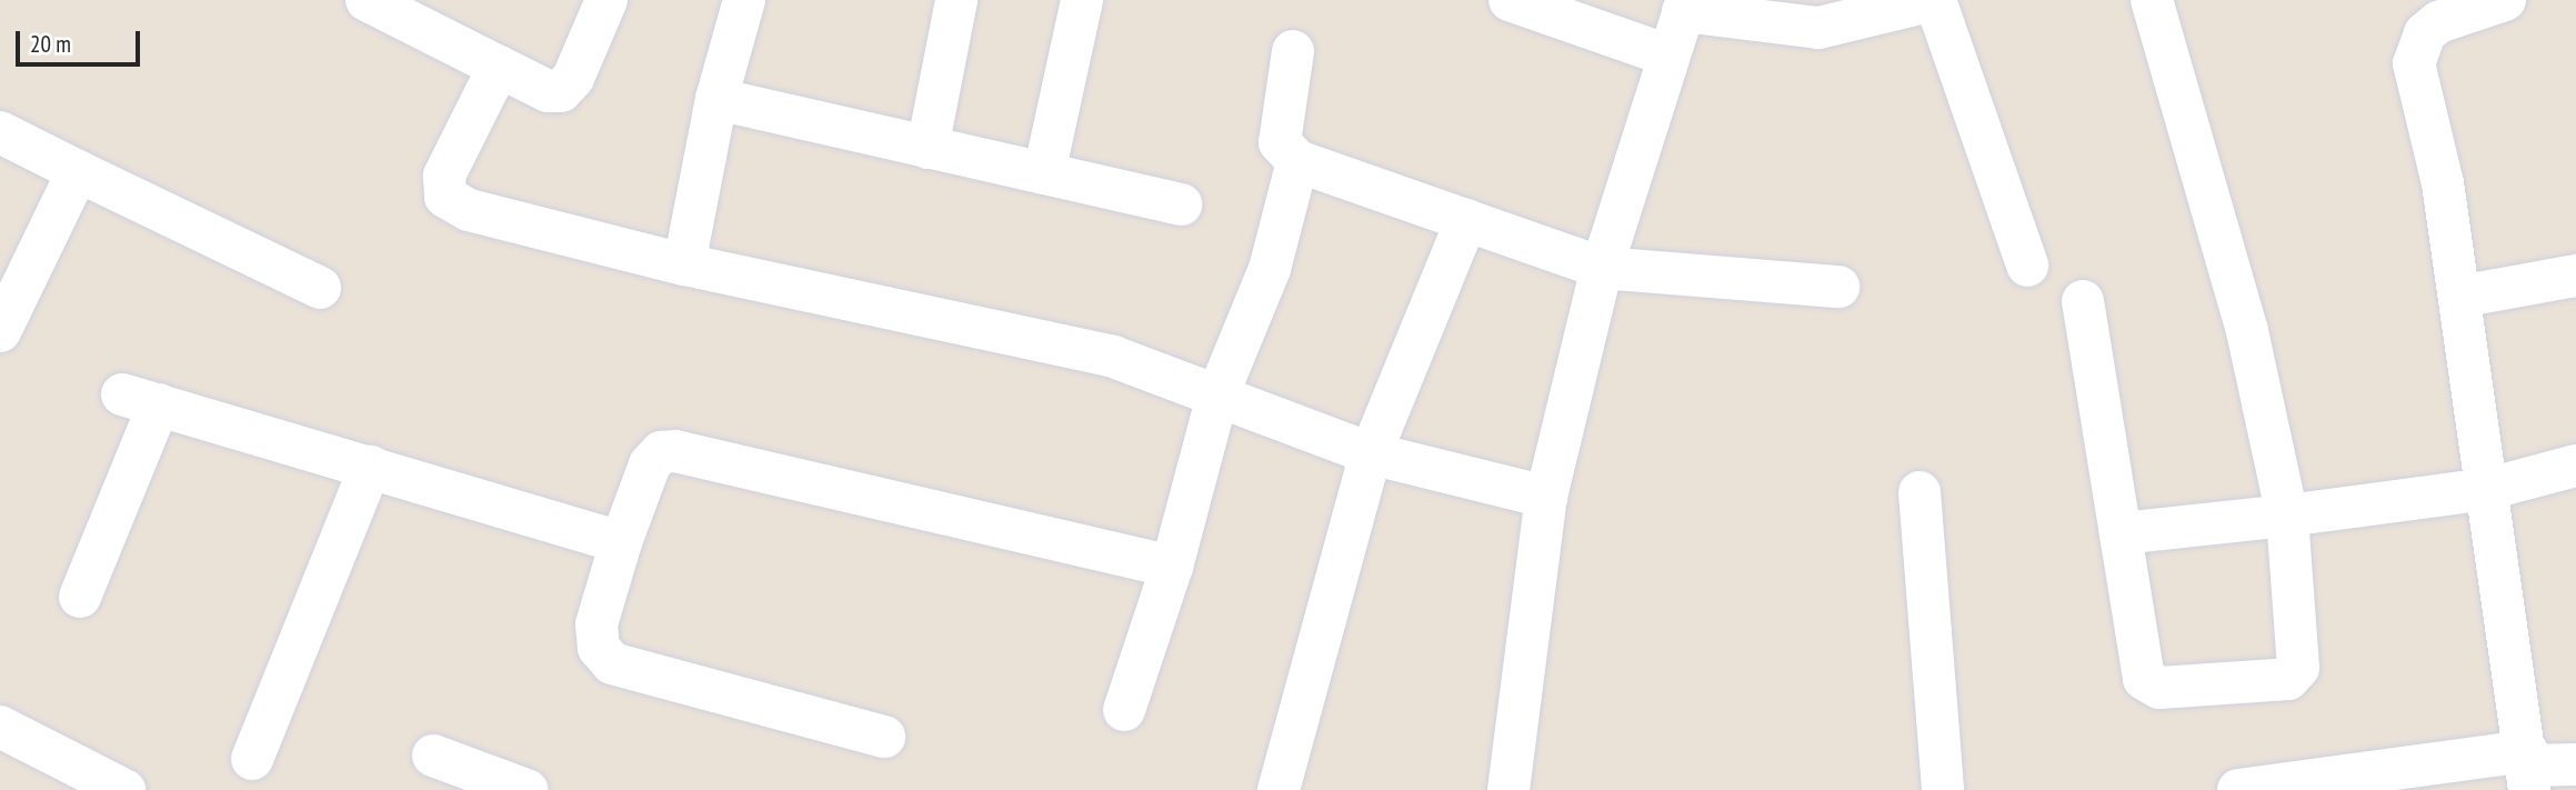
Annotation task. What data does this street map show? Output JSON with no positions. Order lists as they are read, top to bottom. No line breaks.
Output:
{"scale_bar":"20 m"}
